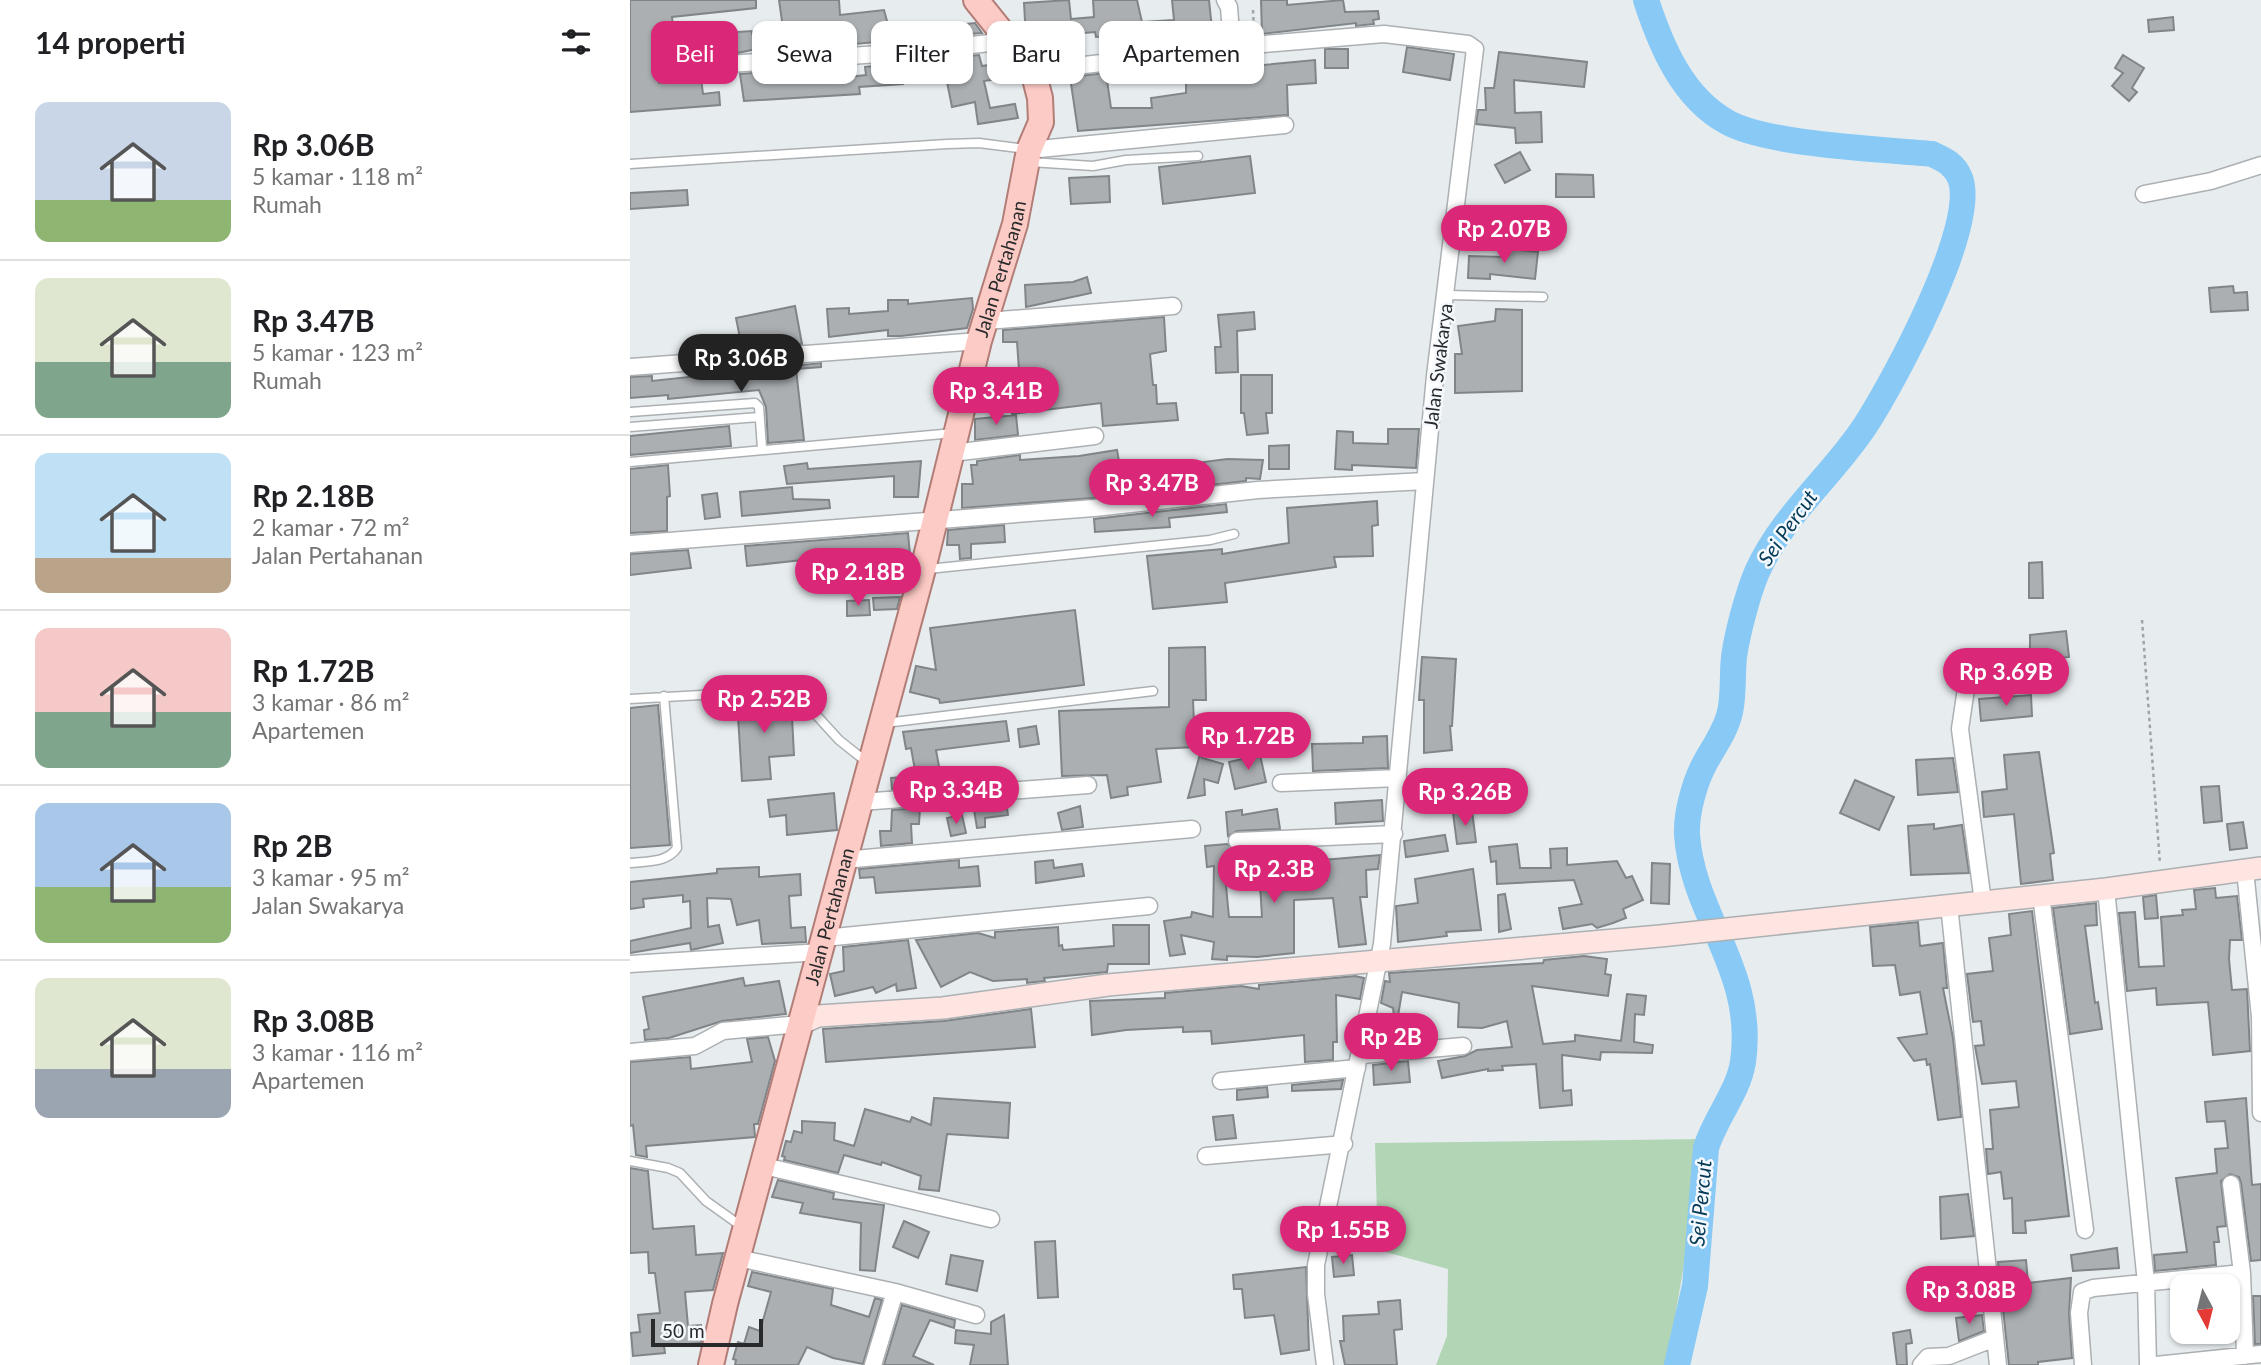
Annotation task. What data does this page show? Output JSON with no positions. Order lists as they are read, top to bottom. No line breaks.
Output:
{"streets":{"main road":["Jalan Pertahanan"],"street":["Jalan Swakarya"]},"water":["Sei Percut"],"scale_bar":"50 m","north":"bottom","page":{"heading":"14 properti","chip":["Beli","Sewa","Filter","Baru","Apartemen"],"list":[{"name":"Rp 3.06B","note":"5 kamar · 118 m² · Rumah"},{"name":"Rp 3.47B","note":"5 kamar · 123 m² · Rumah"},{"name":"Rp 2.18B","note":"2 kamar · 72 m² · Jalan Pertahanan"},{"name":"Rp 1.72B","note":"3 kamar · 86 m² · Apartemen"},{"name":"Rp 2B","note":"3 kamar · 95 m² · Jalan Swakarya"},{"name":"Rp 3.08B","note":"3 kamar · 116 m² · Apartemen"}],"price":["Rp 2.07B","Rp 3.06B","Rp 3.41B","Rp 3.47B","Rp 2.18B","Rp 3.69B","Rp 2.52B","Rp 1.72B","Rp 3.34B","Rp 3.26B","Rp 2.3B","Rp 2B","Rp 1.55B","Rp 3.08B"],"scale":"50 m"}}
